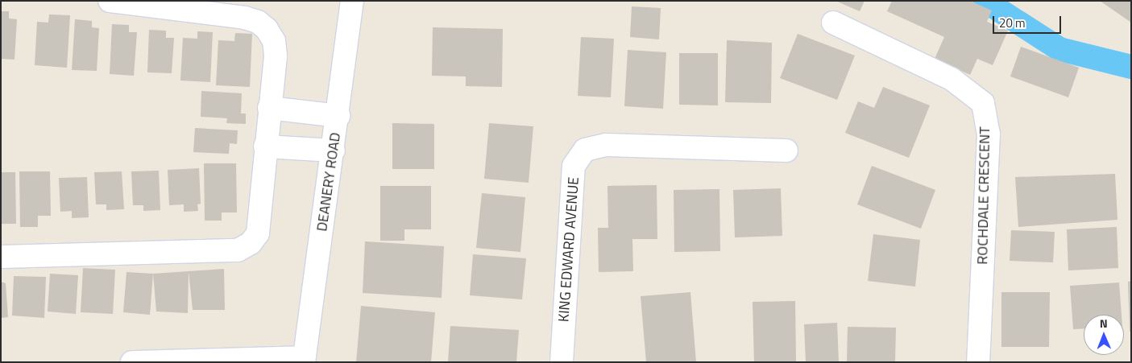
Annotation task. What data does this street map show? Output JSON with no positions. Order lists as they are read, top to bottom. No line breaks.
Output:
{"streets":{"street":["DEANERY ROAD","ROCHDALE CRESCENT","KING EDWARD AVENUE"]},"scale_bar":"20 m","north":"top"}
